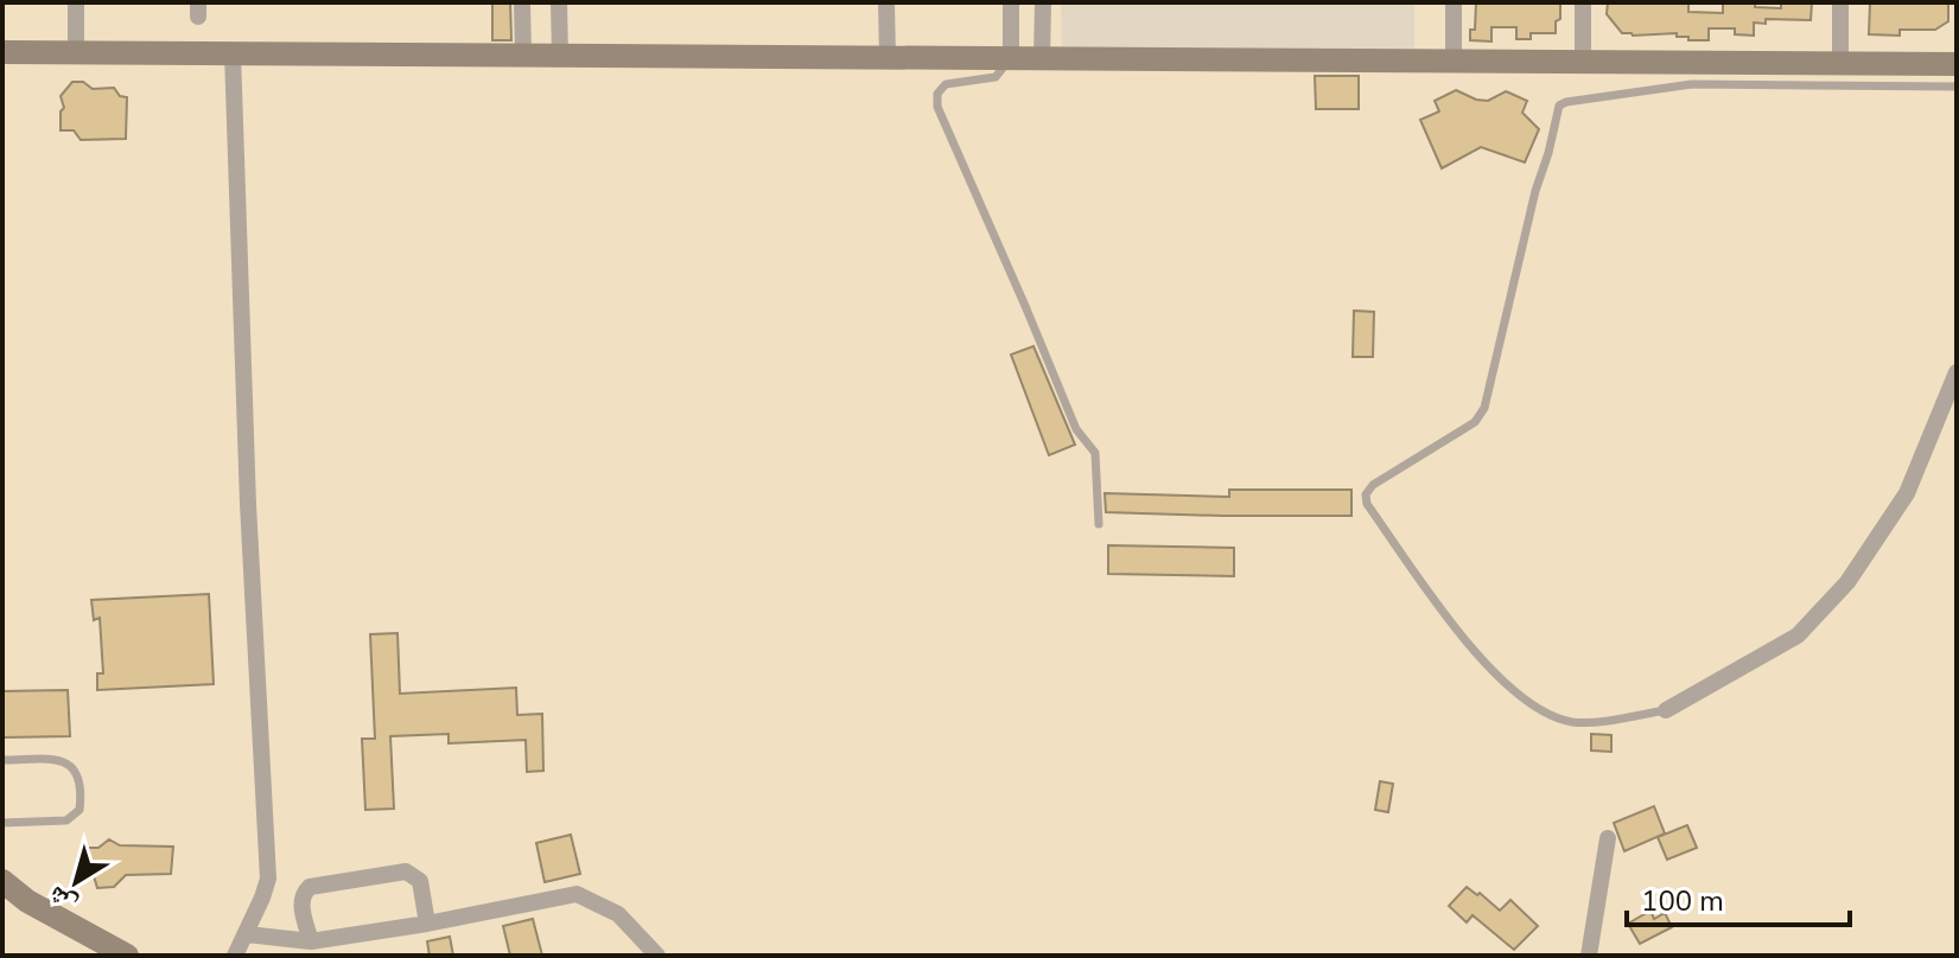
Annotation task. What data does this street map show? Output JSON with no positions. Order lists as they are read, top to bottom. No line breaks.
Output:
{"scale_bar":"100 m","north":"bottom left"}
